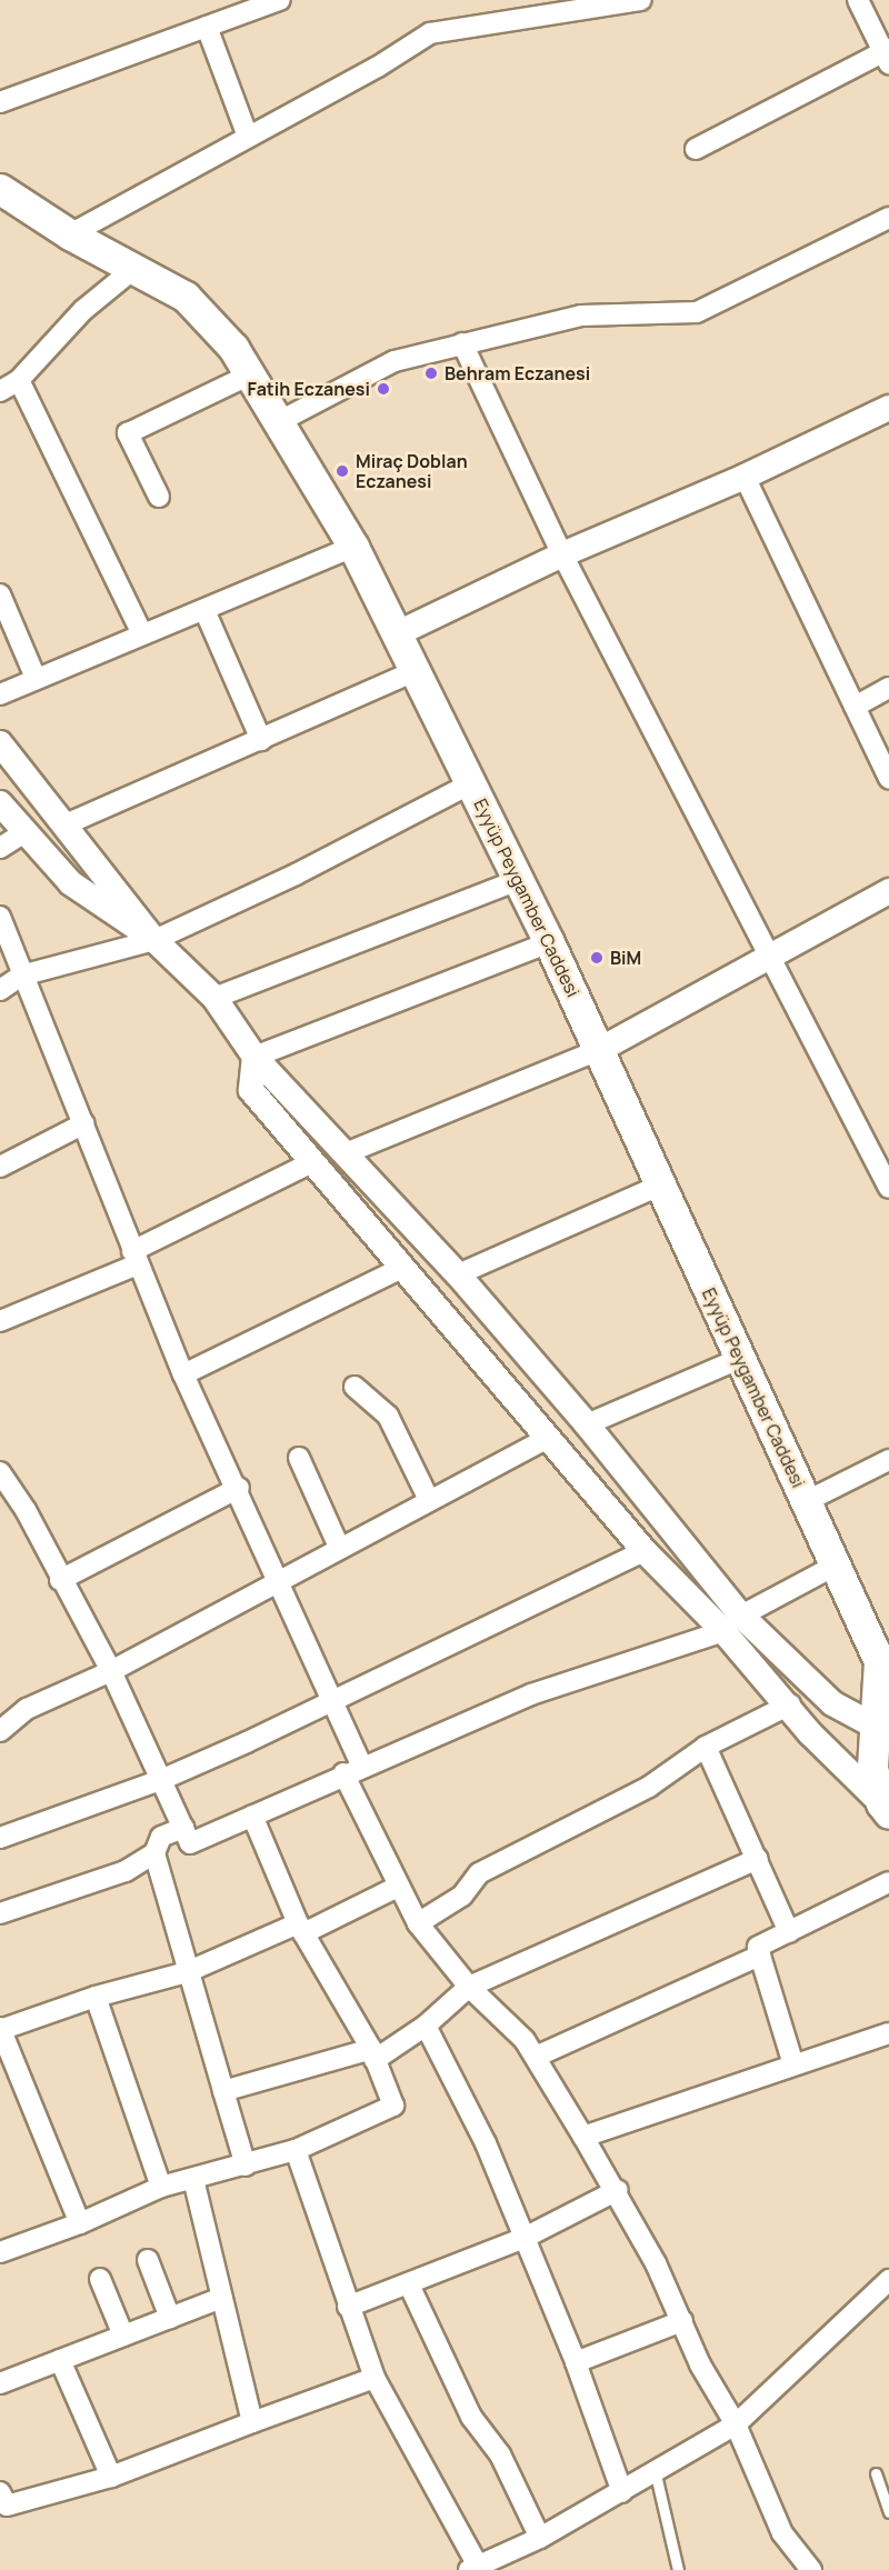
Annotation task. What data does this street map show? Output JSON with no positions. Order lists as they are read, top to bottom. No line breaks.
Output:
{"streets":{"main road":["Eyyüp Peygamber Caddesi"]},"places":["Behram Eczanesi","Fatih Eczanesi","Miraç Doblan Eczanesi","BiM"]}
